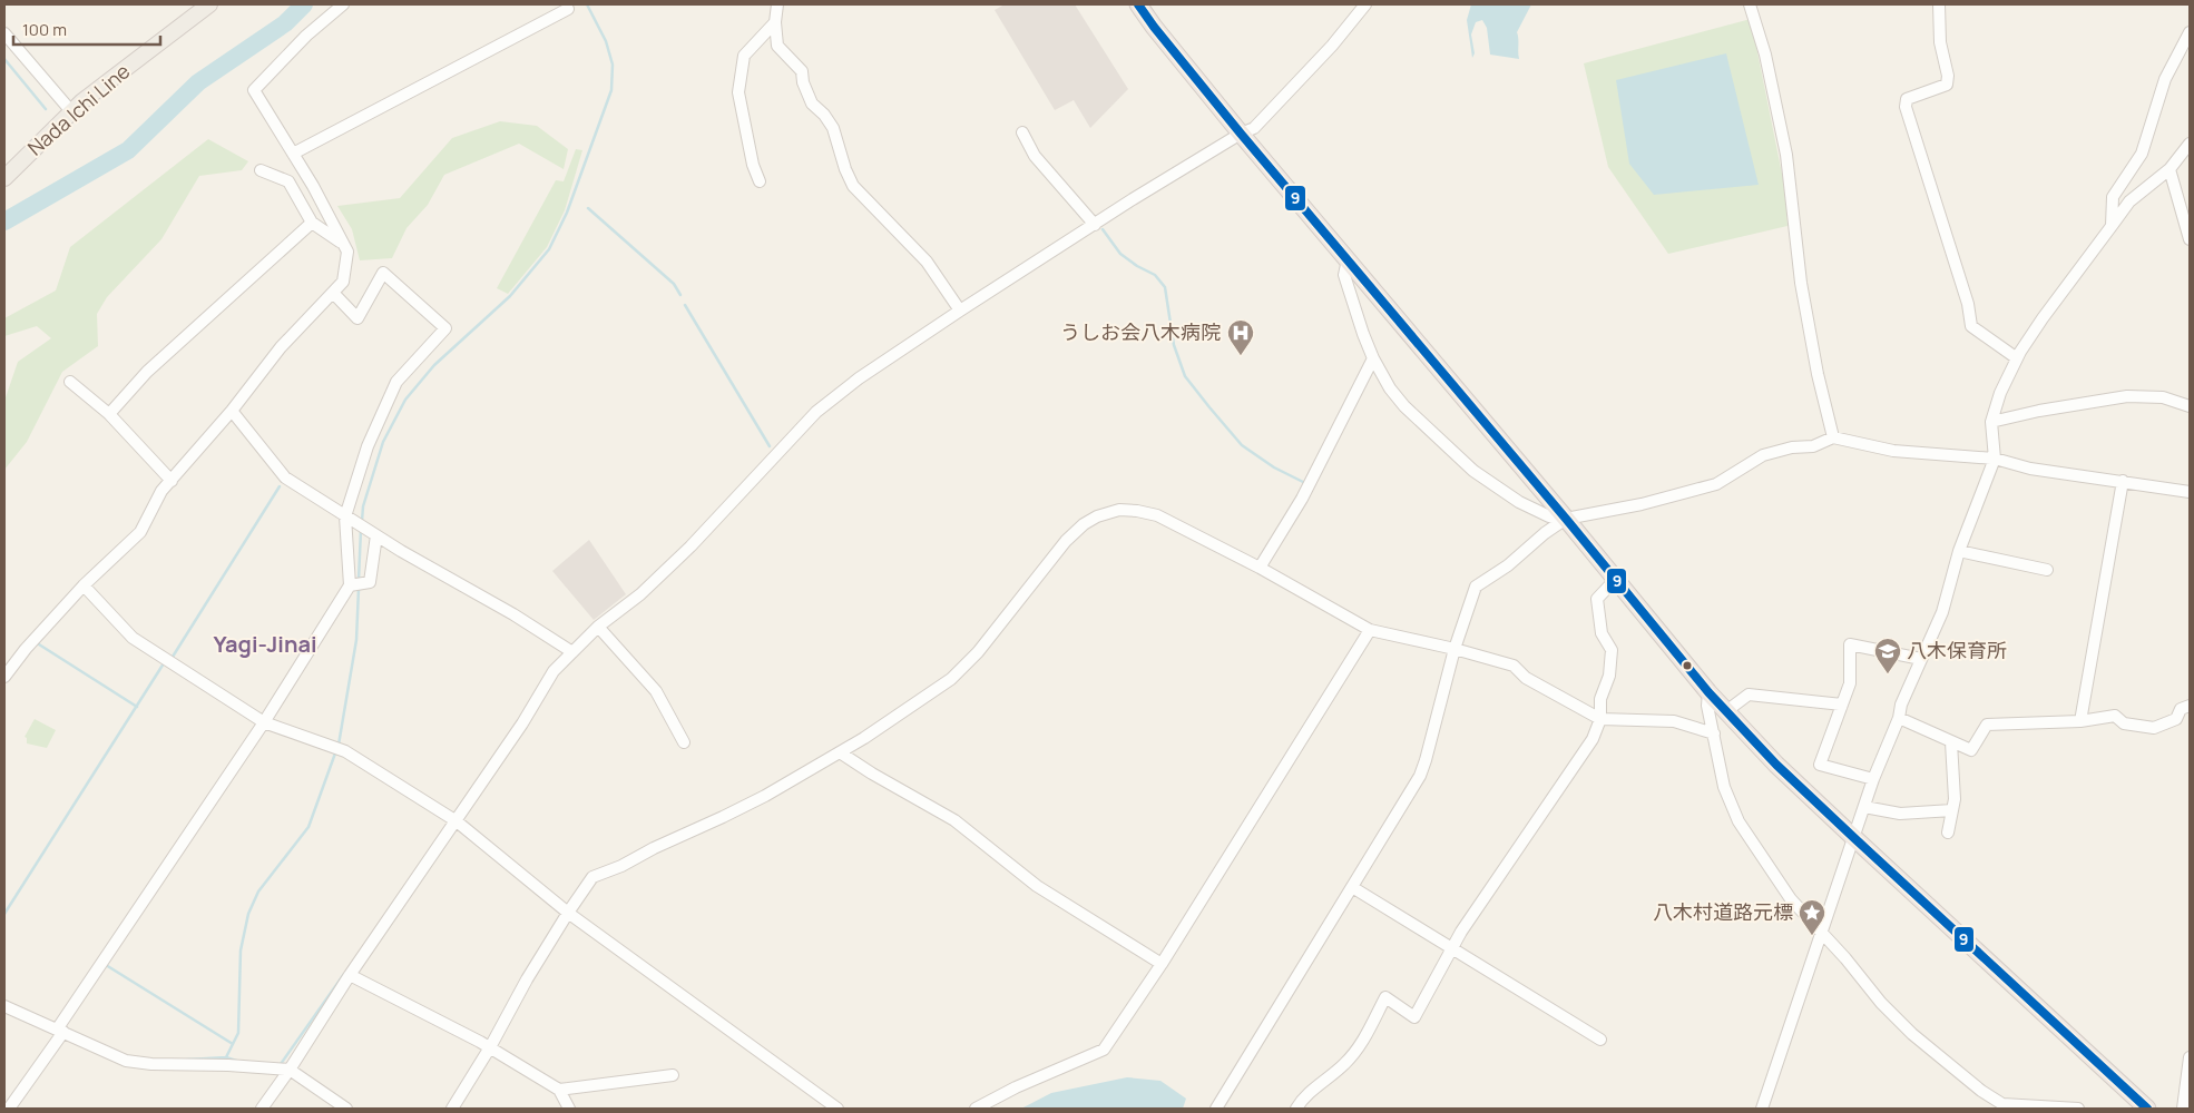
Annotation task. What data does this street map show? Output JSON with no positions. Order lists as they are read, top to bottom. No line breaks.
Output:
{"streets":{"main road":["Nada Ichi Line"]},"districts":["Yagi-Jinai"],"places":{"hospital":["うしお会八木病院"],"school or university":["八木保育所"],"place":["八木村道路元標"]},"lines":["transit line 9"],"scale_bar":"100 m"}
